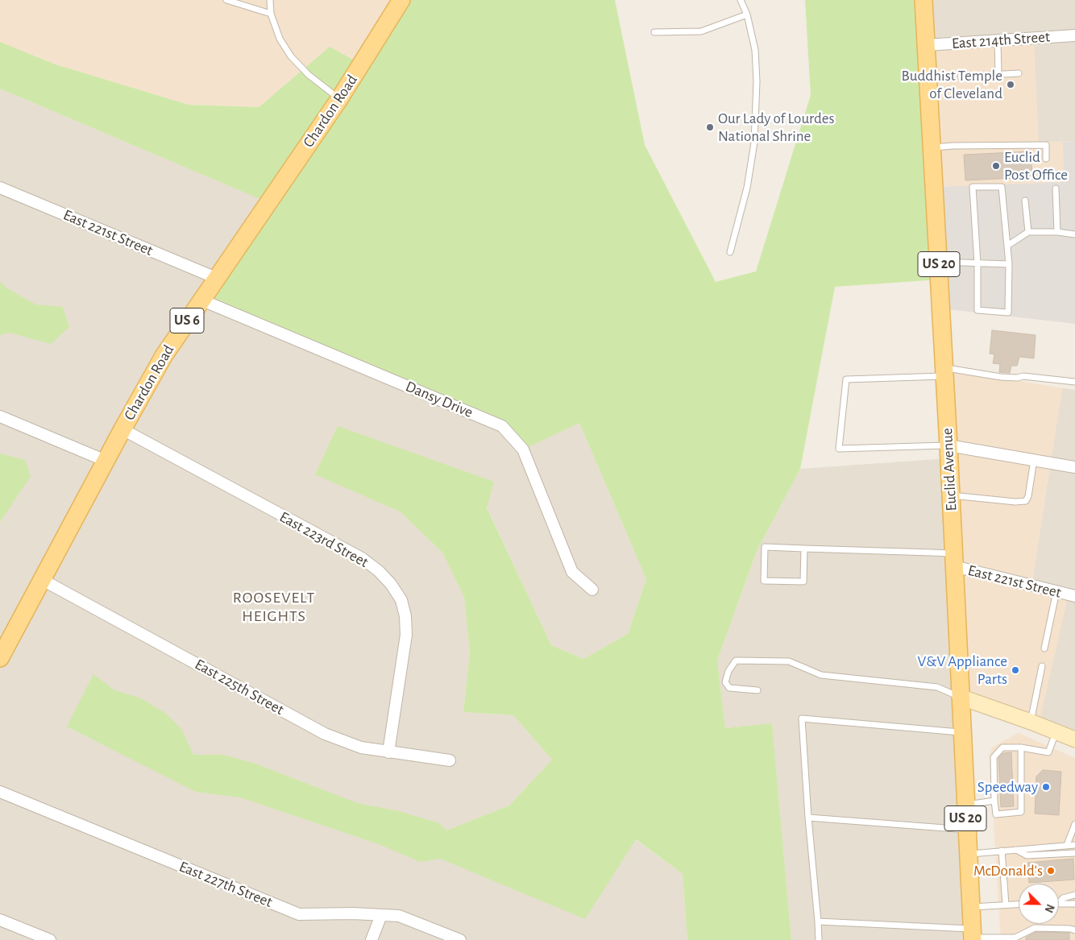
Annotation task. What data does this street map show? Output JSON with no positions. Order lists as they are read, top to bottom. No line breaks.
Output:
{"streets":{"main road":["Chardon Road","US 20","US 6","Euclid Avenue"],"street":["East 214th Street","East 221st Street","Dansy Drive","East 223rd Street","East 225th Street","East 227th Street"]},"crossings":[["East 214th Street","Euclid Avenue"],["Chardon Road","East 221st Street"],["Chardon Road","Dansy Drive"],["Chardon Road","East 223rd Street"],["Chardon Road","East 225th Street"],["East 221st Street","Euclid Avenue"],["East 223rd Street","East 225th Street"]],"districts":["ROOSEVELT HEIGHTS"],"places":["Buddhist Temple of Cleveland","Our Lady of Lourdes National Shrine","Euclid Post Office","V&V Appliance Parts","Speedway","McDonald's"],"north":"bottom right"}
